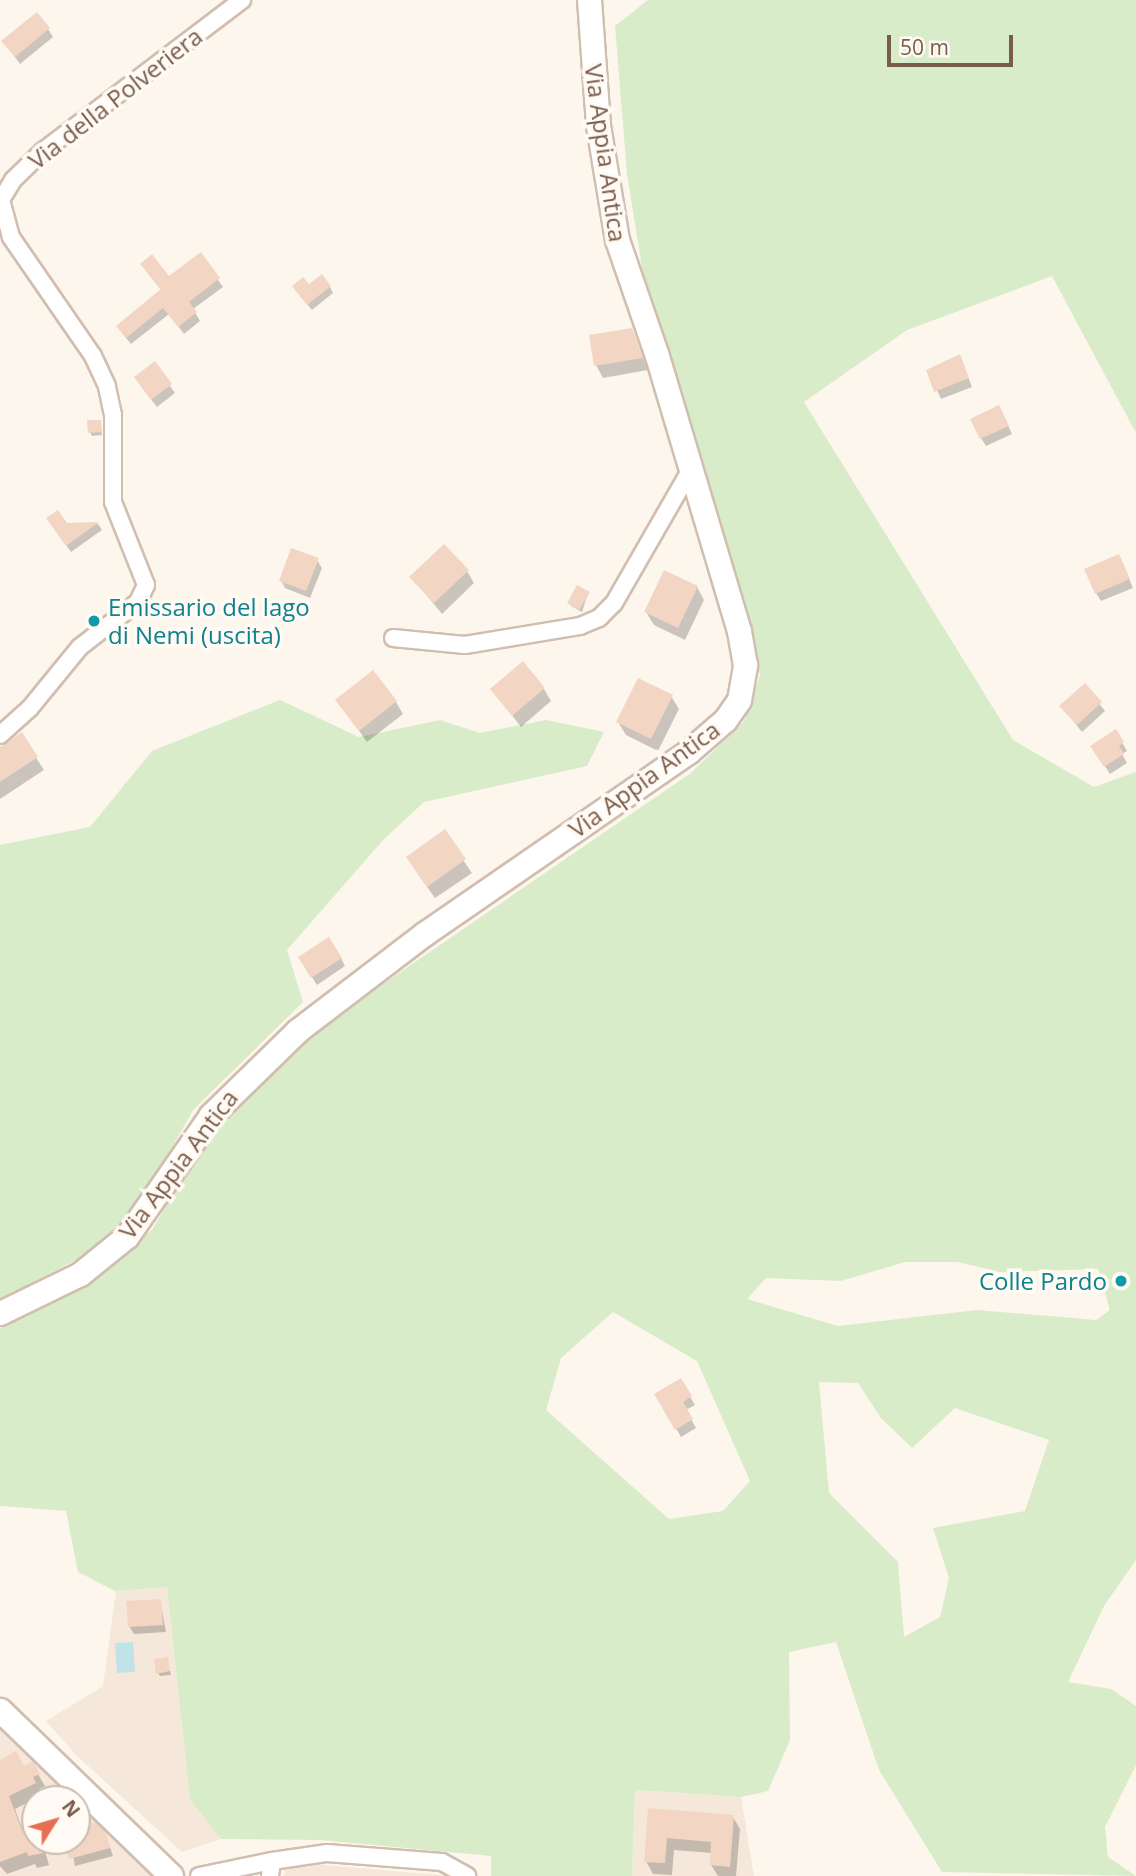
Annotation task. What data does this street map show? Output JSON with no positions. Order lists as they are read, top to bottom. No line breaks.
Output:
{"streets":{"street":["Via della Polveriera","Via Appia Antica"]},"places":["Emissario del lago di Nemi (uscita)","Colle Pardo"],"scale_bar":"50 m","north":"top right"}
